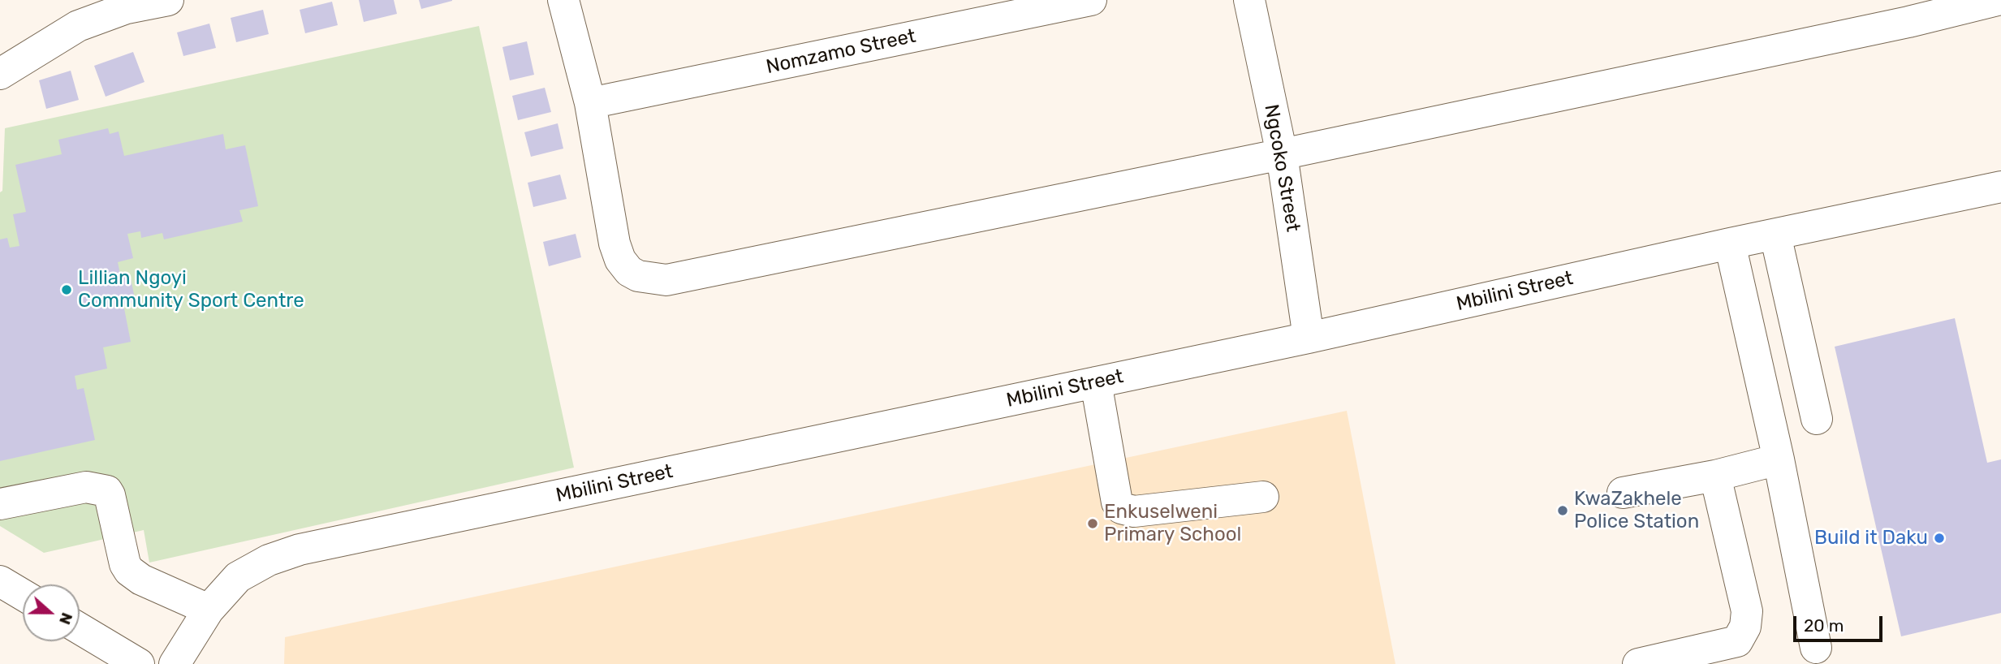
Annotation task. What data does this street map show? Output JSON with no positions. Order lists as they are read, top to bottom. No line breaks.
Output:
{"streets":{"street":["Nomzamo Street","Ngcoko Street","Mbilini Street"]},"crossings":[["Ngcoko Street","Mbilini Street"]],"places":["Lillian Ngoyi Community Sport Centre","KwaZakhele Police Station","Enkuselweni Primary School","Build it Daku"],"scale_bar":"20 m","north":"right"}
